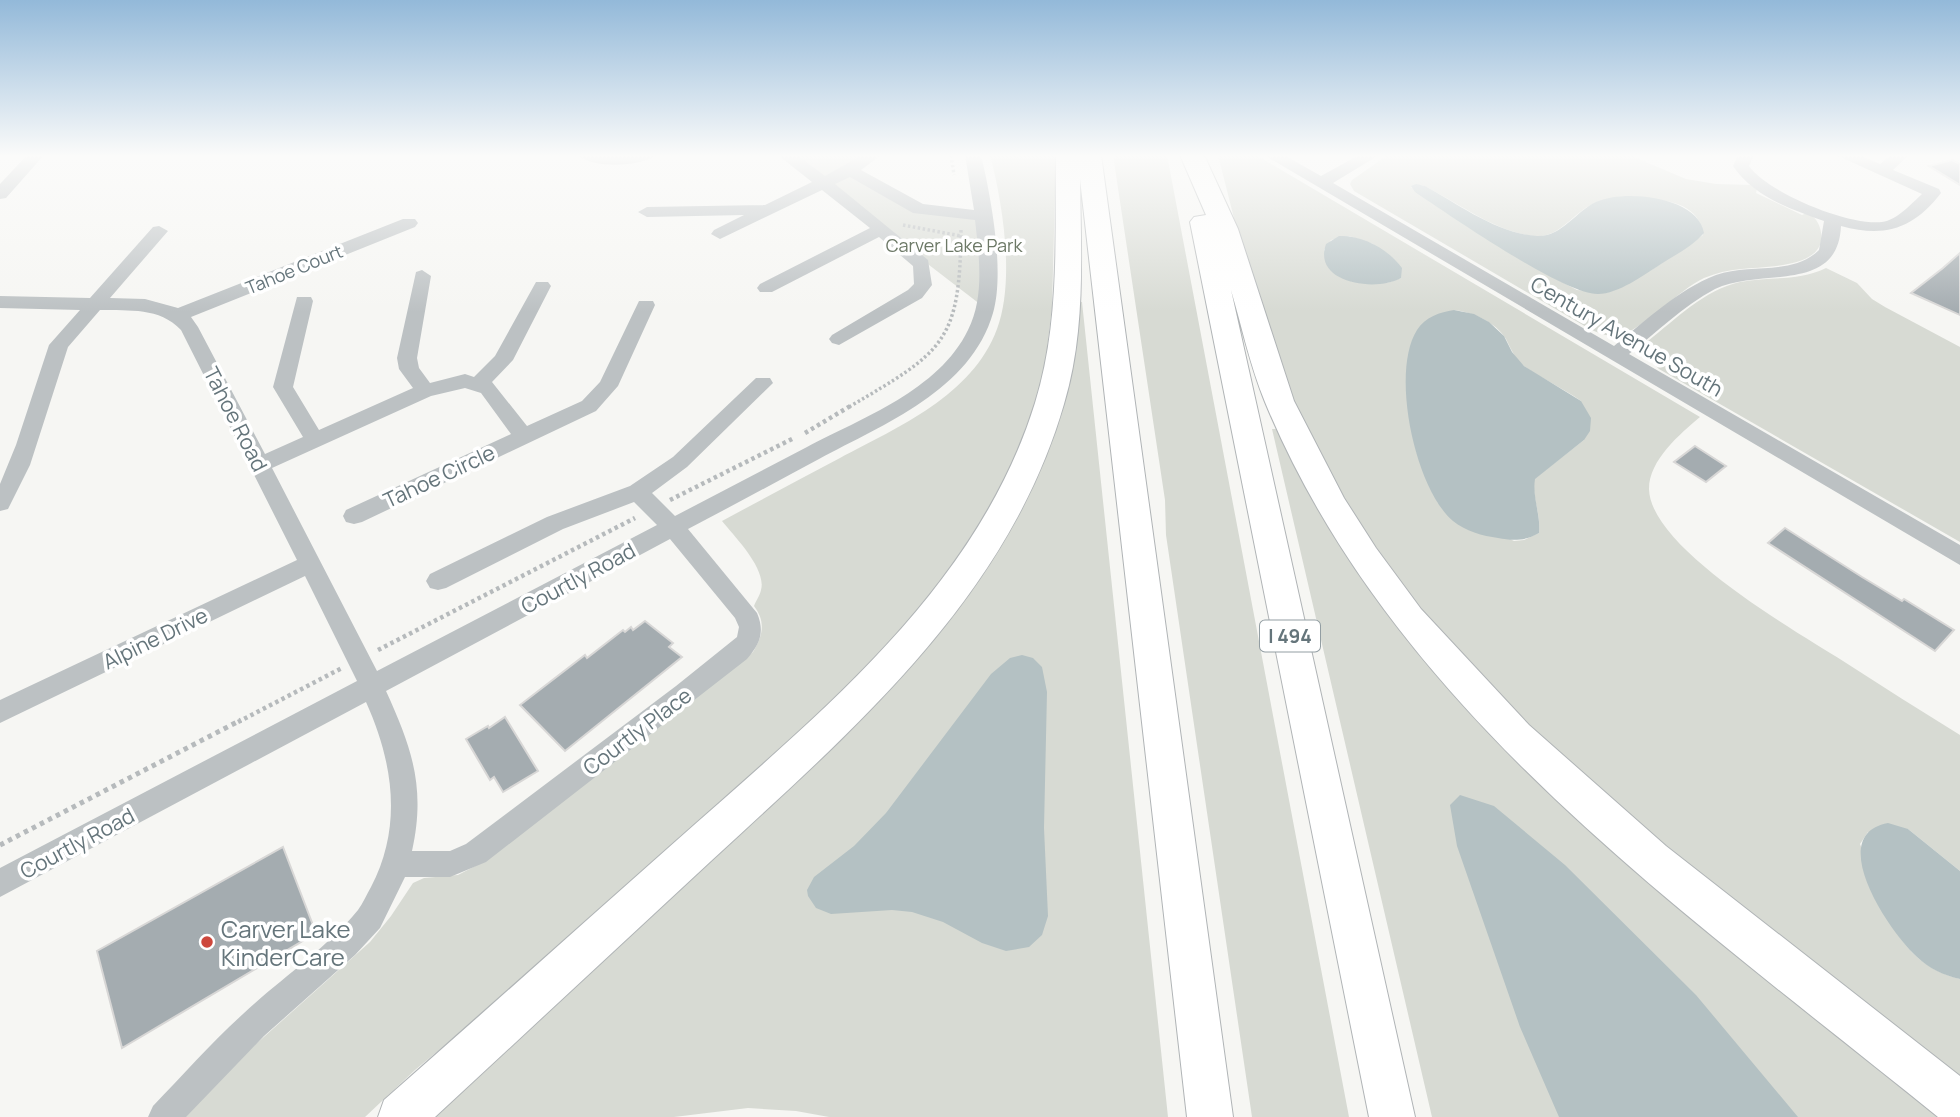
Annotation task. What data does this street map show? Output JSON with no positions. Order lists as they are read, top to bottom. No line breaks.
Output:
{"streets":{"highway":["I 494"],"street":["Tahoe Court","Century Avenue South","Tahoe Road","Tahoe Circle","Courtly Road","Alpine Drive","Courtly Place"]},"crossings":[["Tahoe Court","Tahoe Road"],["Tahoe Road","Courtly Road"],["Tahoe Road","Alpine Drive"],["Tahoe Road","Courtly Place"],["Courtly Road","Courtly Place"]],"parks":["Carver Lake Park"],"places":["Carver Lake KinderCare"]}
